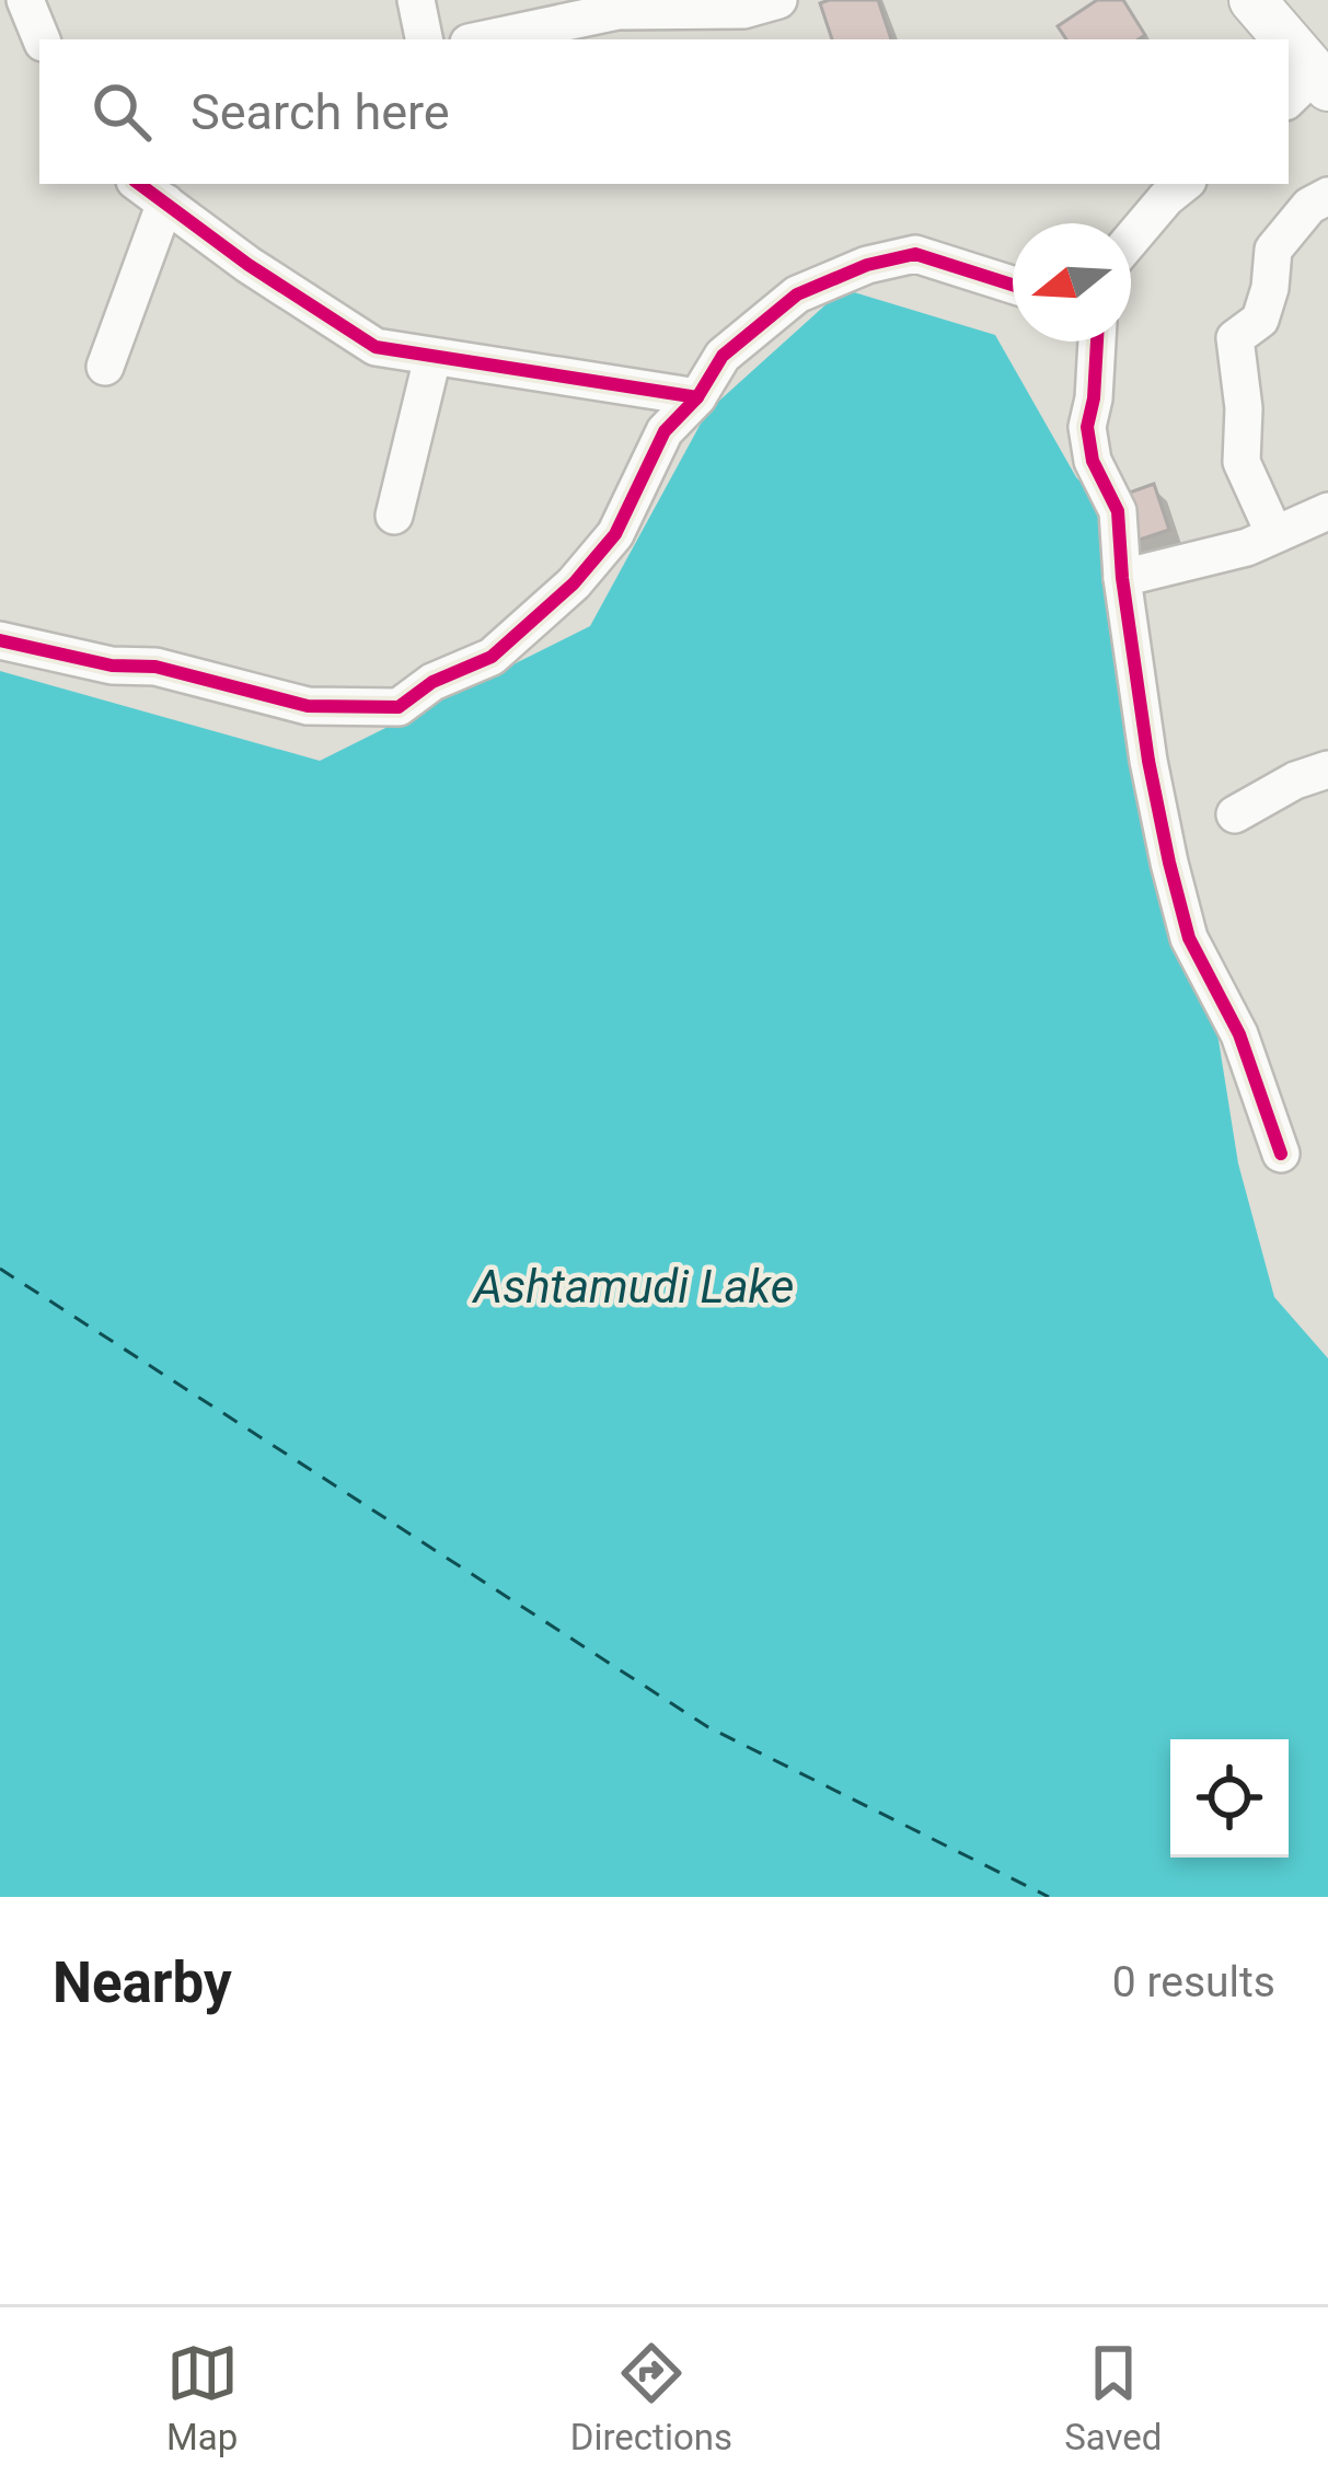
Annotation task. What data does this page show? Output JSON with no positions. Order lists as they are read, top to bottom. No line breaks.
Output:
{"water":["Ashtamudi Lake"],"north":"left","page":{"search":"Search here","heading":["Nearby","0 results"],"nav":["Map","Directions","Saved"]}}
